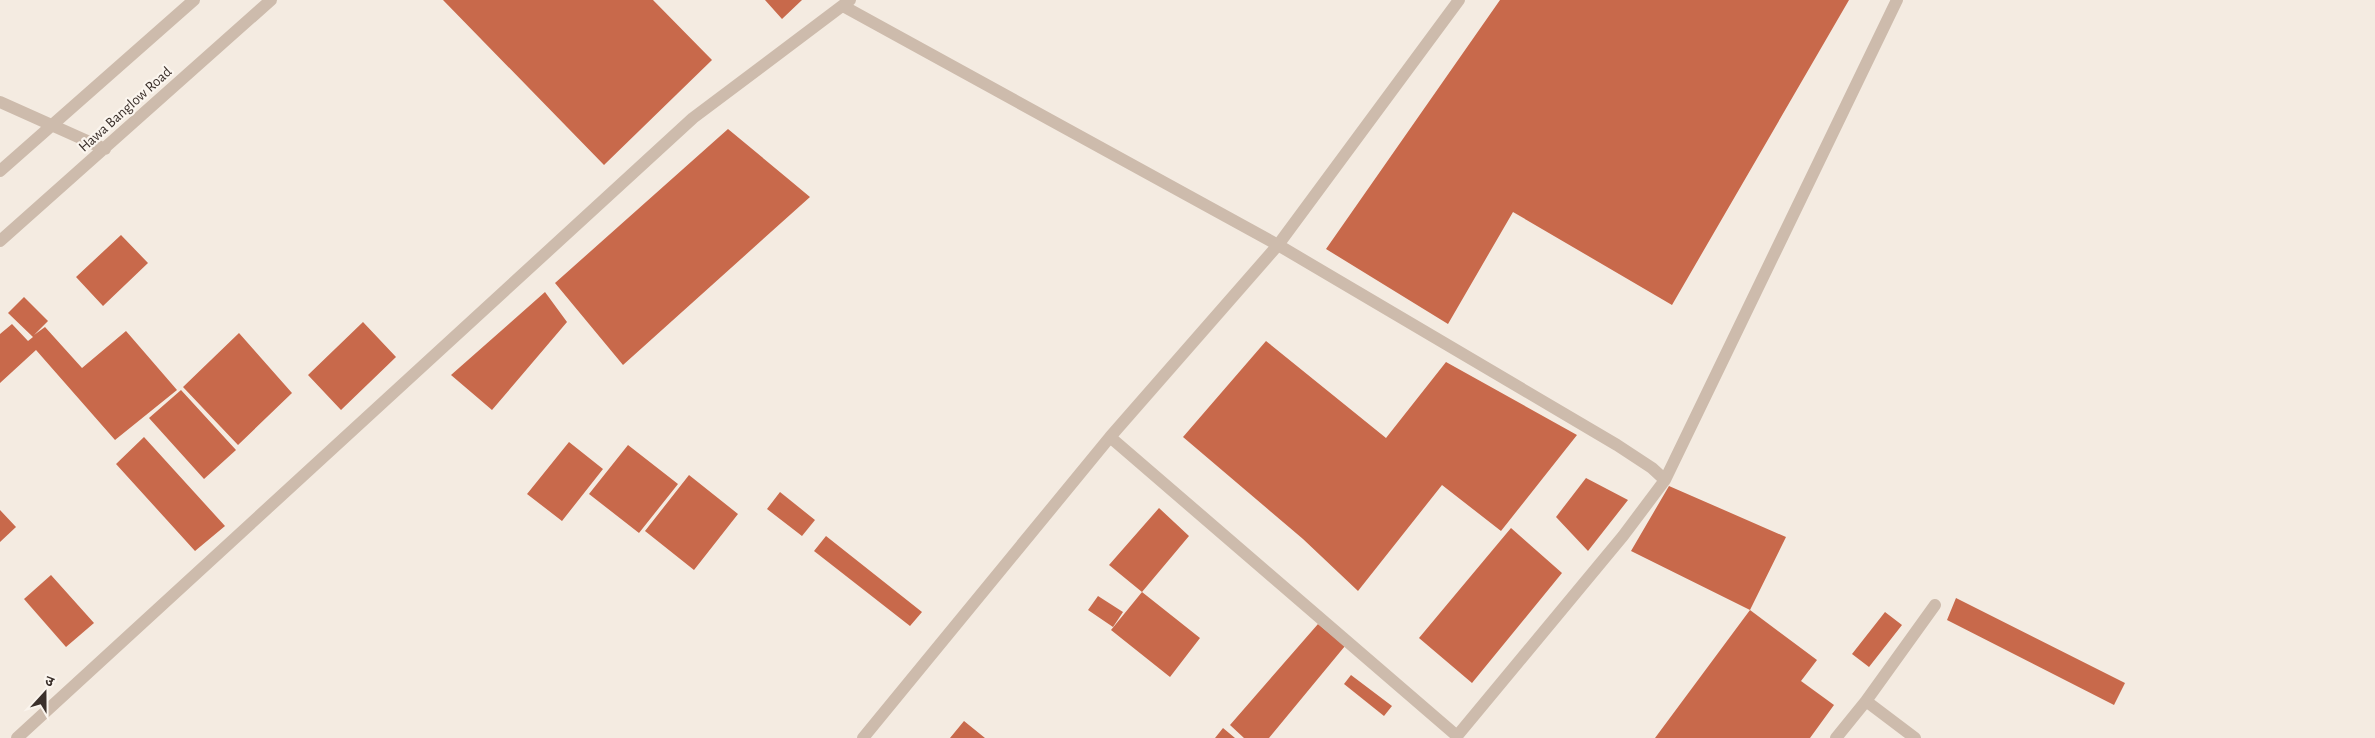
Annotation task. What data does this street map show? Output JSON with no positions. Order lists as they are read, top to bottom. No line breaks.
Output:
{"streets":{"street":["Hawa Banglow Road"]},"north":"top"}
